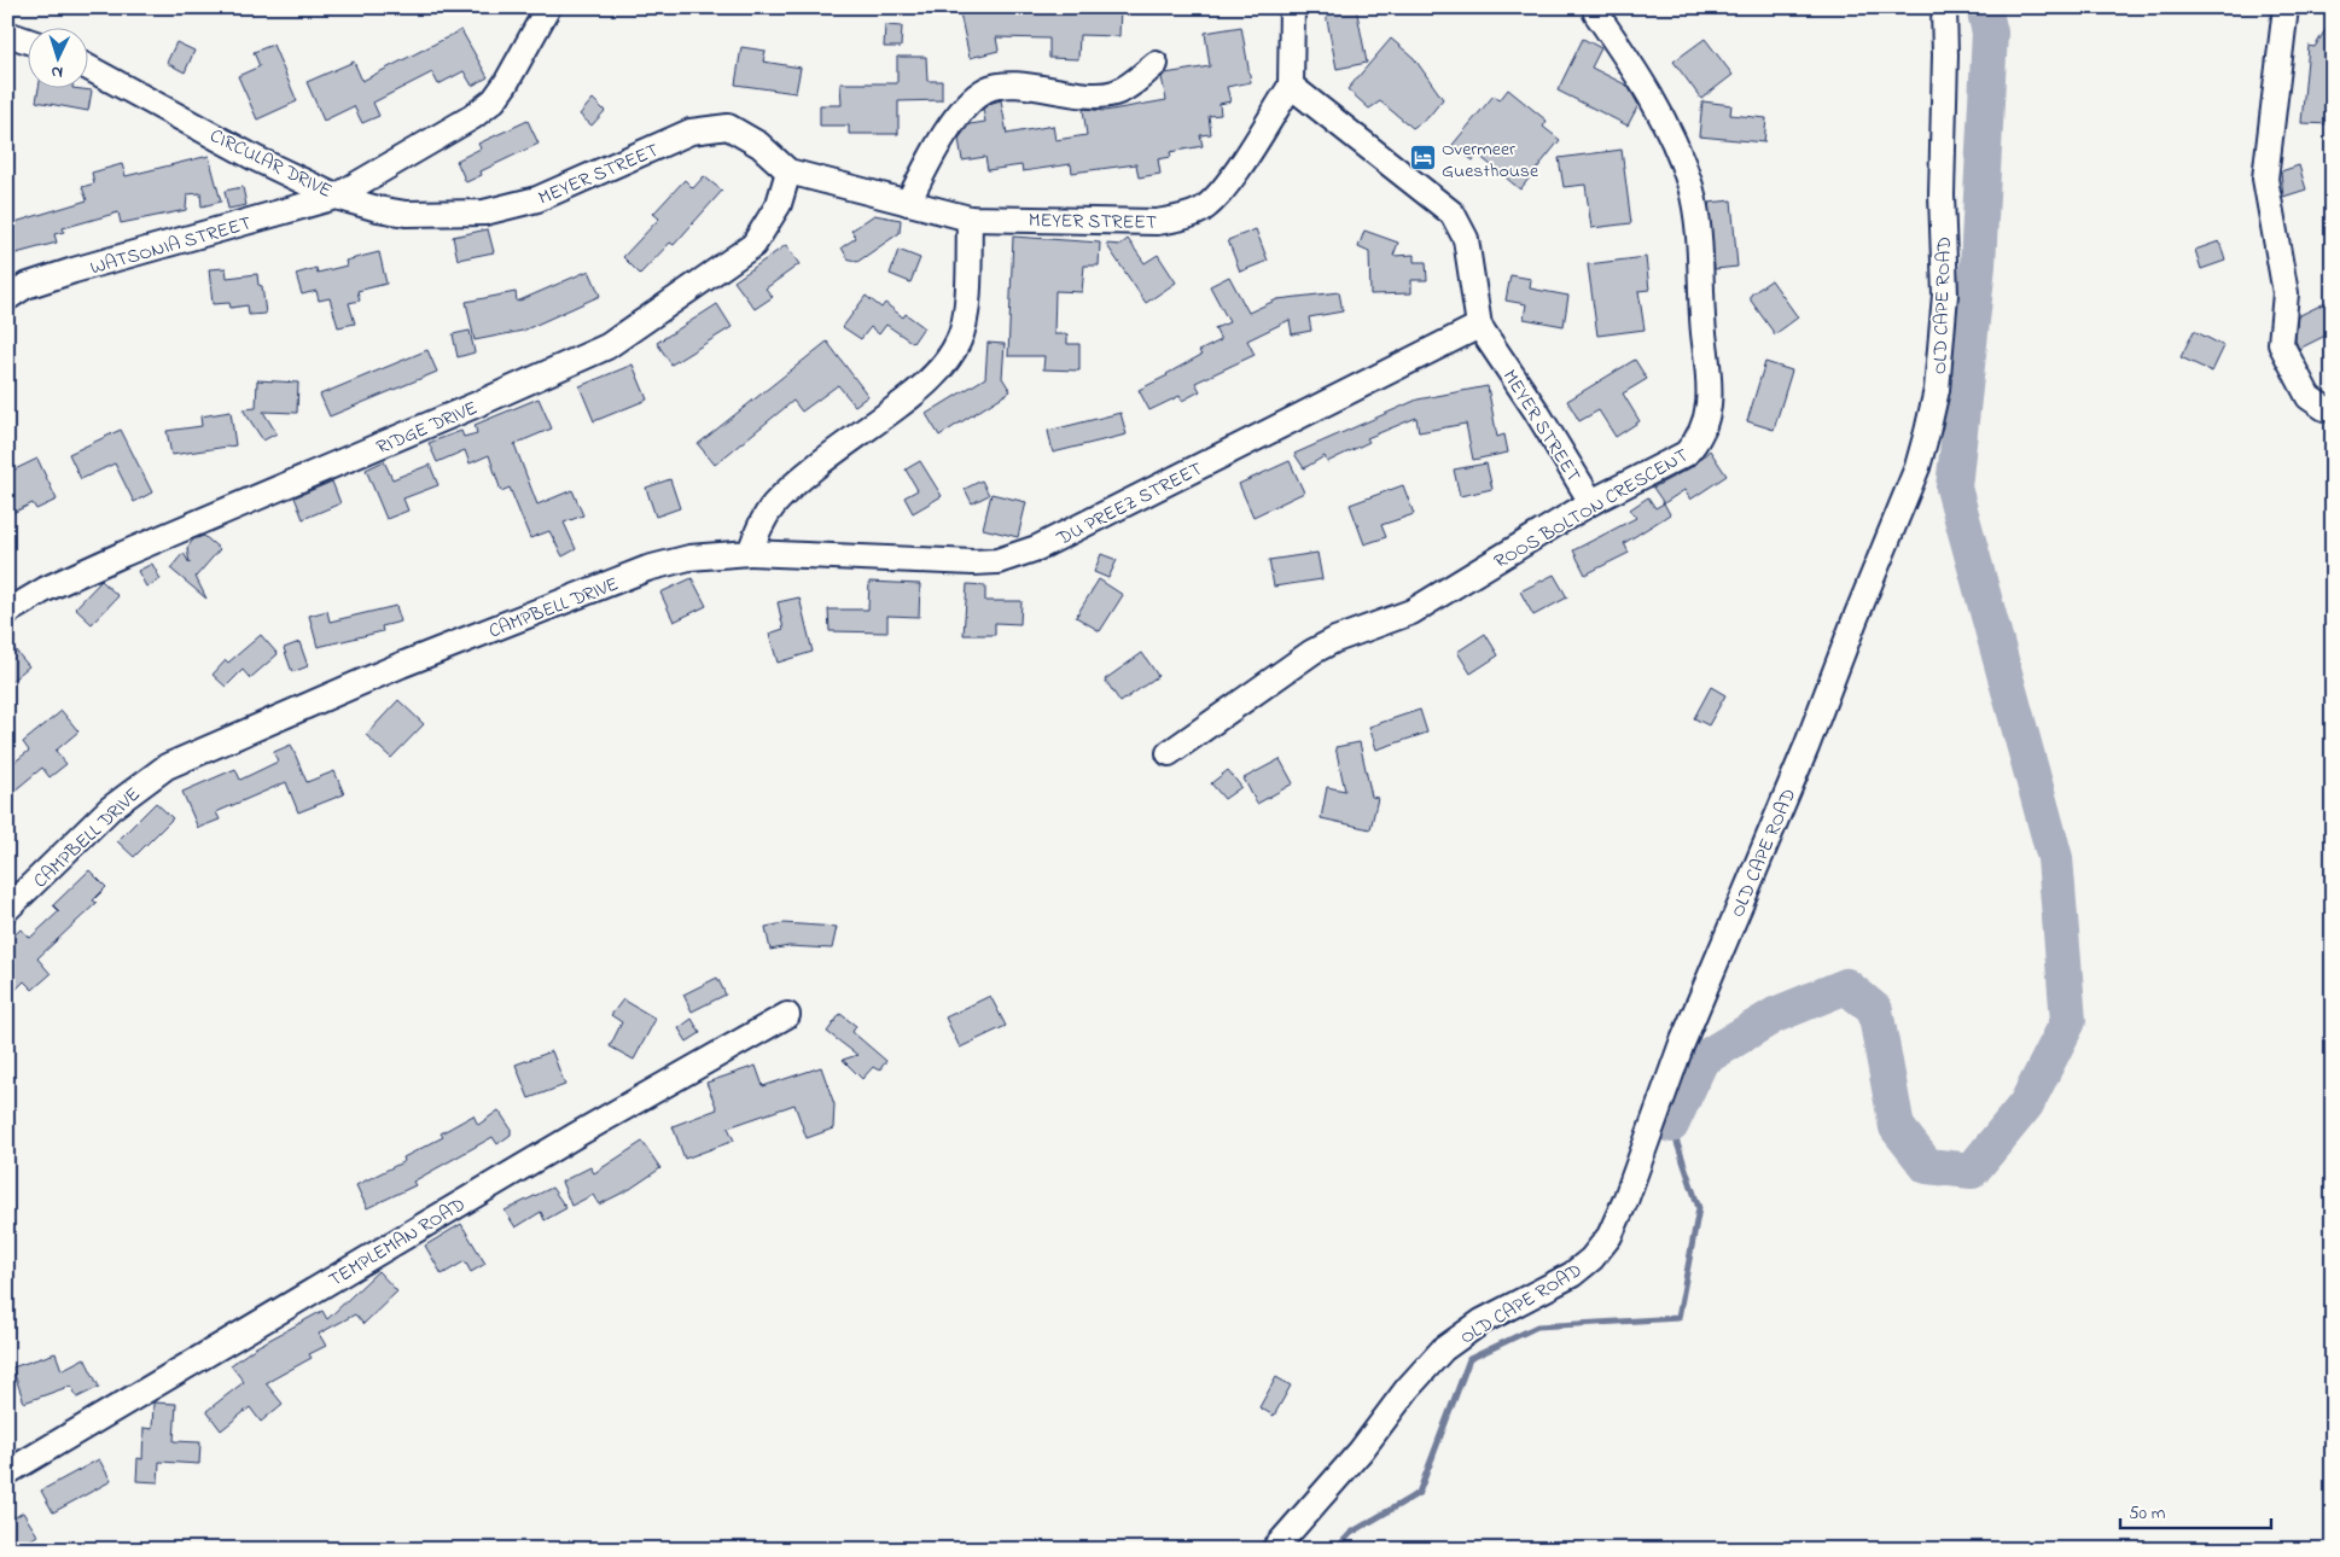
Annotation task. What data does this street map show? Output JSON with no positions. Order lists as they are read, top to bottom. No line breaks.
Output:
{"streets":{"street":["CIRCULAR DRIVE","MEYER STREET","WATSONIA STREET","OLD CAPE ROAD","RIDGE DRIVE","DU PREEZ STREET","ROOS BOLTON CRESCENT","CAMPBELL DRIVE","TEMPLEMAN ROAD"]},"crossings":[["CIRCULAR DRIVE","MEYER STREET"],["CIRCULAR DRIVE","WATSONIA STREET"],["MEYER STREET","WATSONIA STREET"],["MEYER STREET","RIDGE DRIVE"],["MEYER STREET","DU PREEZ STREET"],["MEYER STREET","ROOS BOLTON CRESCENT"],["DU PREEZ STREET","CAMPBELL DRIVE"]],"places":{"hotel":["Overmeer Guesthouse"]},"scale_bar":"50 m","north":"bottom"}
